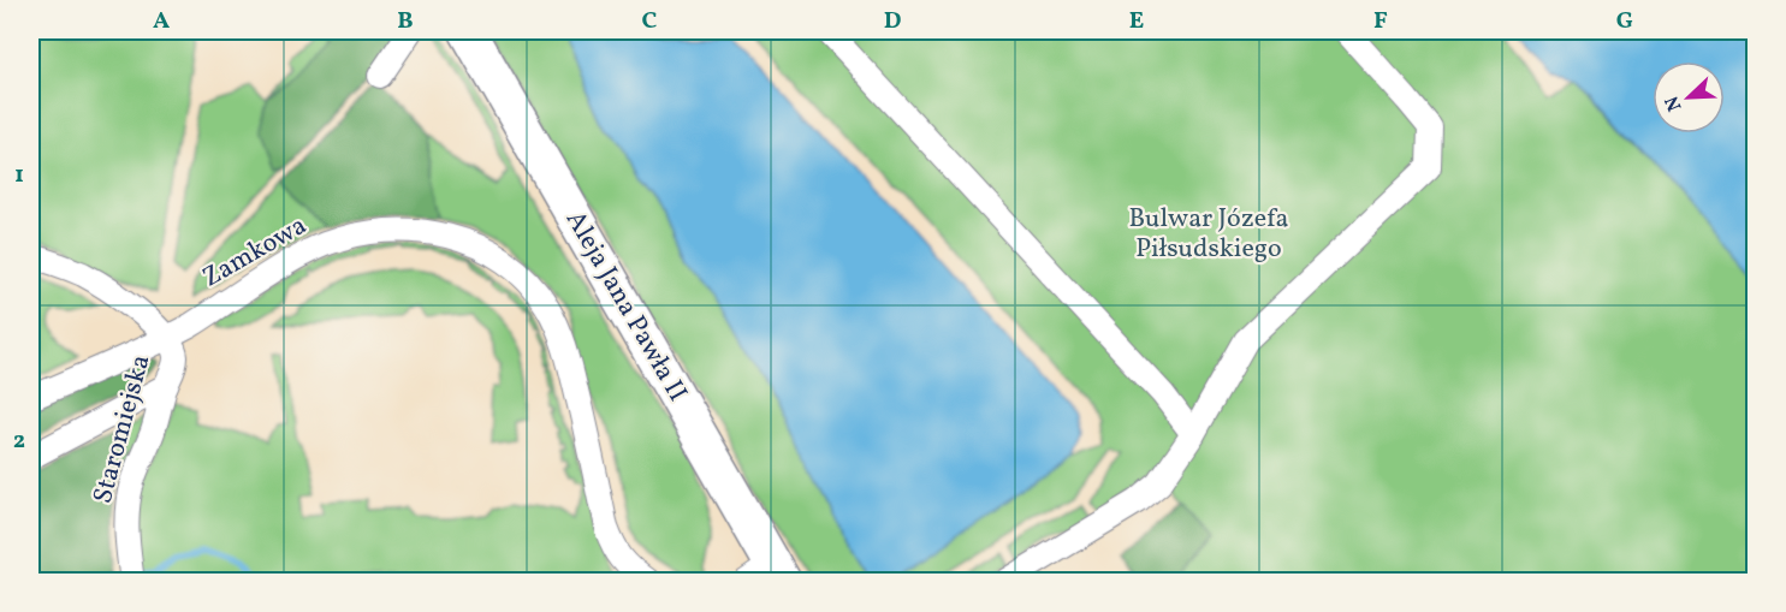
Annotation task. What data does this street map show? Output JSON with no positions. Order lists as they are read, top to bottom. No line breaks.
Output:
{"streets":{"main road":["Aleja Jana Pawła II"],"street":["Zamkowa","Staromiejska"]},"crossings":[["Zamkowa","Staromiejska"]],"parks":["Bulwar Józefa Piłsudskiego"],"north":"bottom left","grid":{"columns":["A","B","C","D","E","F","G"],"rows":["1","2"]}}
